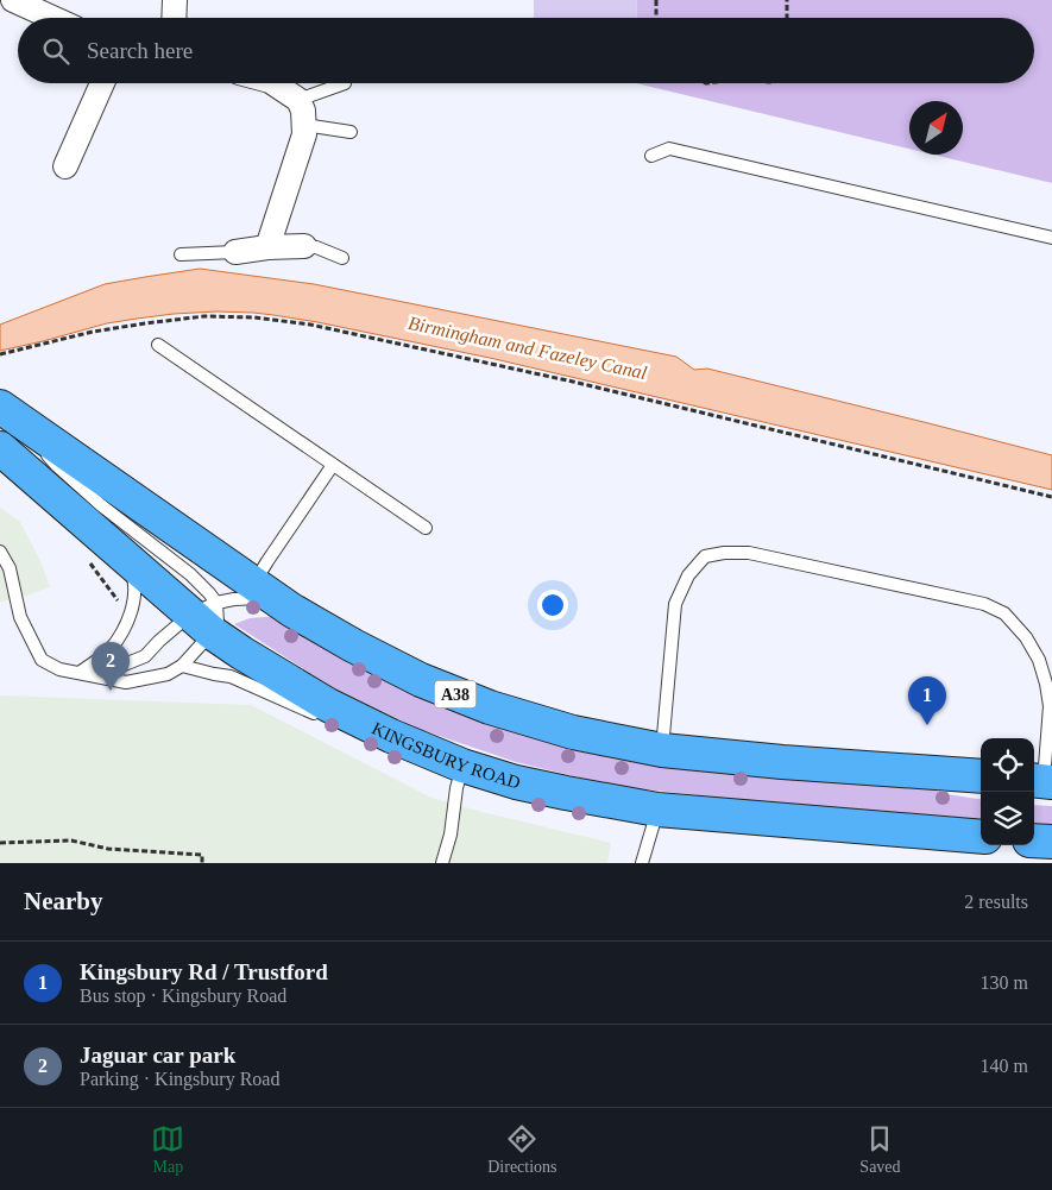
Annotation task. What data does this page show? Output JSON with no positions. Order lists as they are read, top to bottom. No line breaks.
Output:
{"streets":{"highway":["A38","KINGSBURY ROAD"]},"water":["Birmingham and Fazeley Canal"],"north":"top right","page":{"search":"Search here","pins":["2","1"],"heading":["Nearby","2 results"],"list":[{"mark":"1","name":"Kingsbury Rd / Trustford","note":"Bus stop · Kingsbury Road","value":"130 m"},{"mark":"2","name":"Jaguar car park","note":"Parking · Kingsbury Road","value":"140 m"}],"nav":["Map","Directions","Saved"]}}
